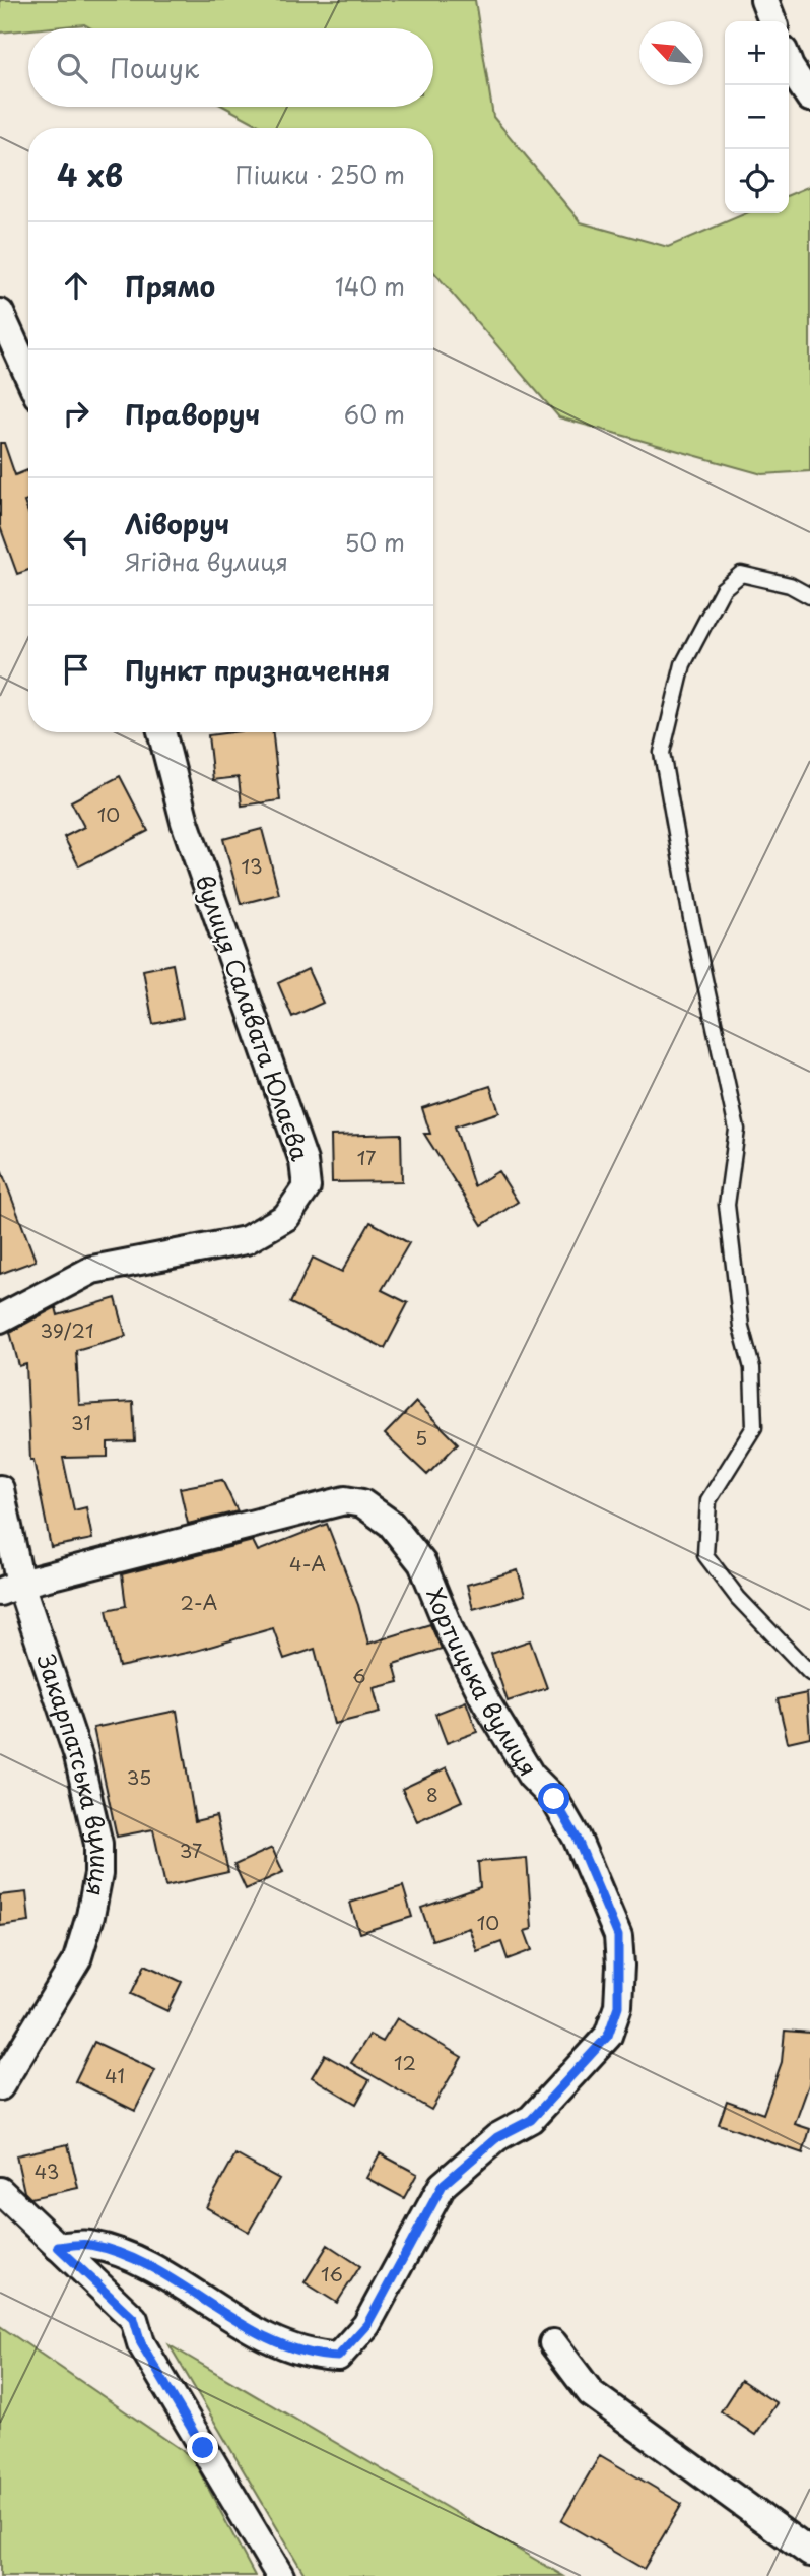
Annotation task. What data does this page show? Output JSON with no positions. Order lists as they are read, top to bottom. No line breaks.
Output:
{"streets":{"street":["вулиця Салавата Юлаєва","Хортицька вулиця","Закарпатська вулиця"]},"crossings":[["Хортицька вулиця","Закарпатська вулиця"]],"house_numbers":["10","13","17","39/21","31","5","4-А","2-А","6","35","8","37","10","12","41","43","16"],"north":"top left","page":{"map_buttons":["+","−"],"search":"Пошук","heading":["4 хв","Пішки · 250 m"],"list":[["Прямо","140 m"],["Праворуч","60 m"],["Ліворуч","Ягідна вулиця","50 m"],"Пункт призначення"]}}
